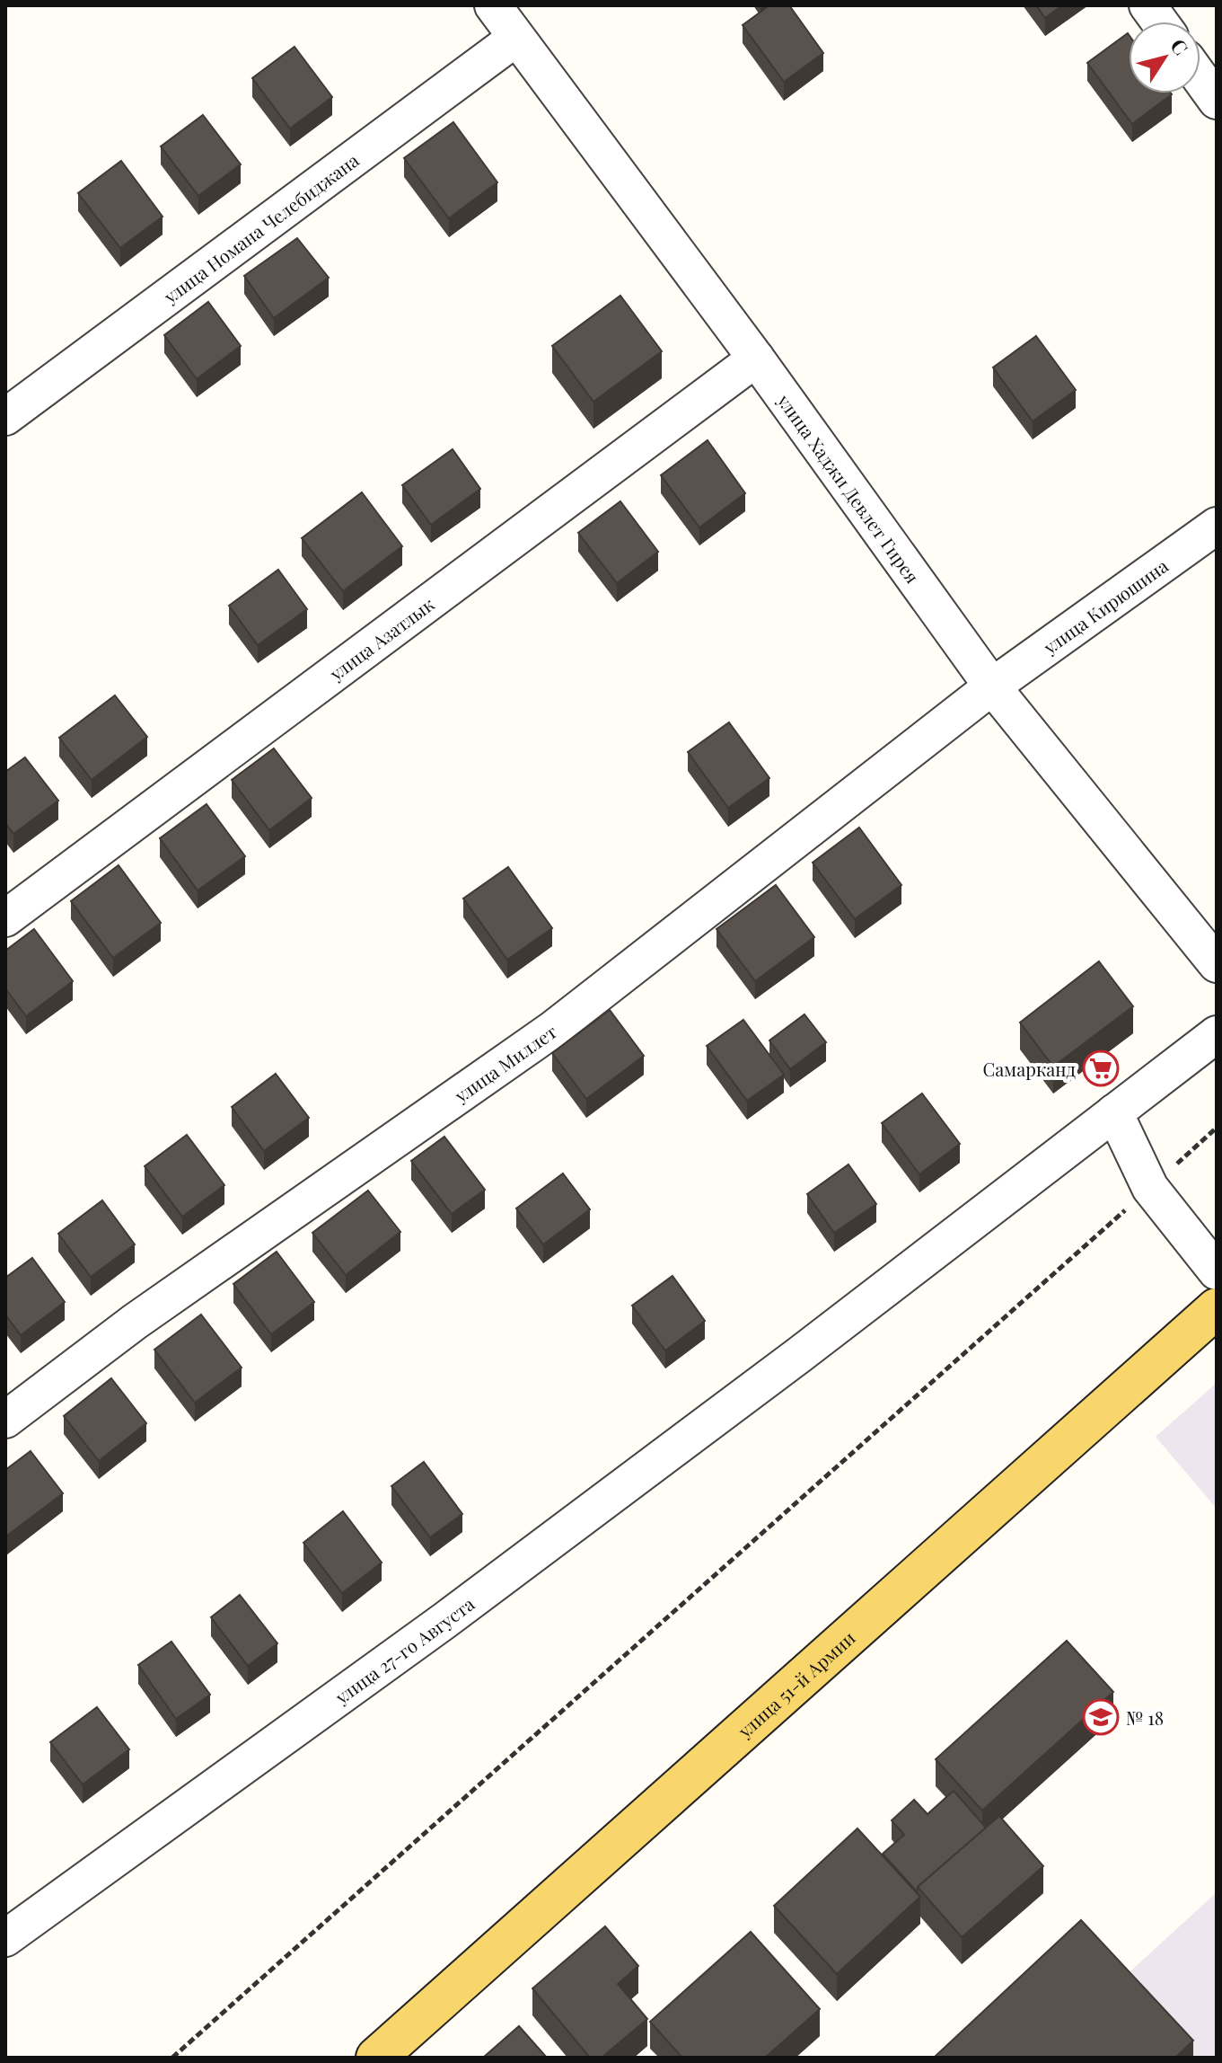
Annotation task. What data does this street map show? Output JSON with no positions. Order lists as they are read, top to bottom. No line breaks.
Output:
{"streets":{"main road":["улица 51-й Армии"],"street":["улица Номана Челебиджана","улица Хаджи Девлет Гирея","улица Кирюшина","улица Азатлык","улица Миллет","улица 27-го Августа"]},"crossings":[["улица Номана Челебиджана","улица Хаджи Девлет Гирея"],["улица Хаджи Девлет Гирея","улица Кирюшина"],["улица Хаджи Девлет Гирея","улица Азатлык"],["улица Хаджи Девлет Гирея","улица Миллет"],["улица Кирюшина","улица Миллет"]],"places":{"supermarket":["Самарканд"],"school or university":["№ 18"]},"north":"top right"}
